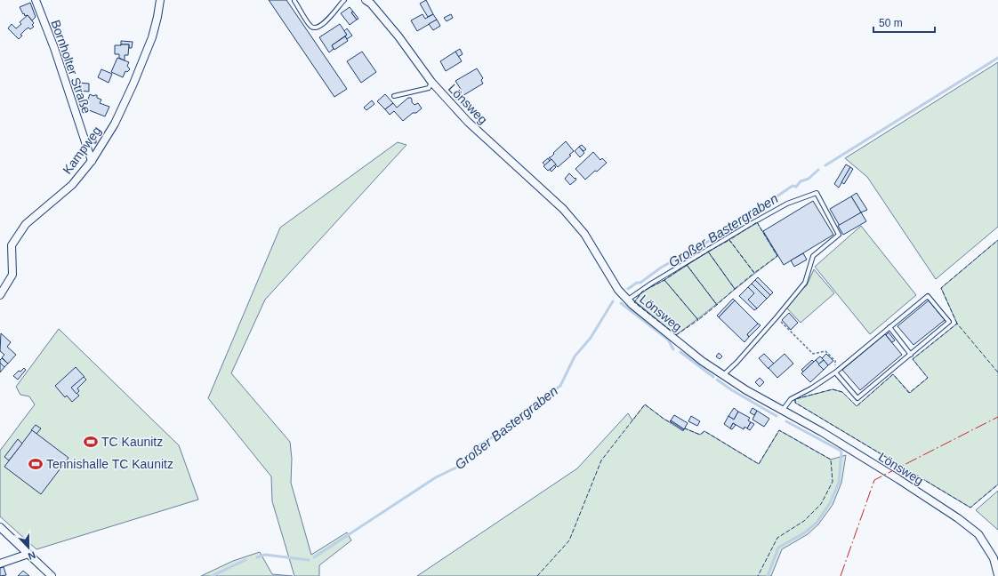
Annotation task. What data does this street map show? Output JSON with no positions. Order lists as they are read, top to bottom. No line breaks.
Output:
{"streets":{"street":["Bornholter Straße","Lönsweg","Kampweg"]},"crossings":[["Bornholter Straße","Kampweg"]],"water":["Großer Bastergraben"],"places":{"sports":["TC Kaunitz","Tennishalle TC Kaunitz"]},"scale_bar":"50 m","north":"bottom"}
